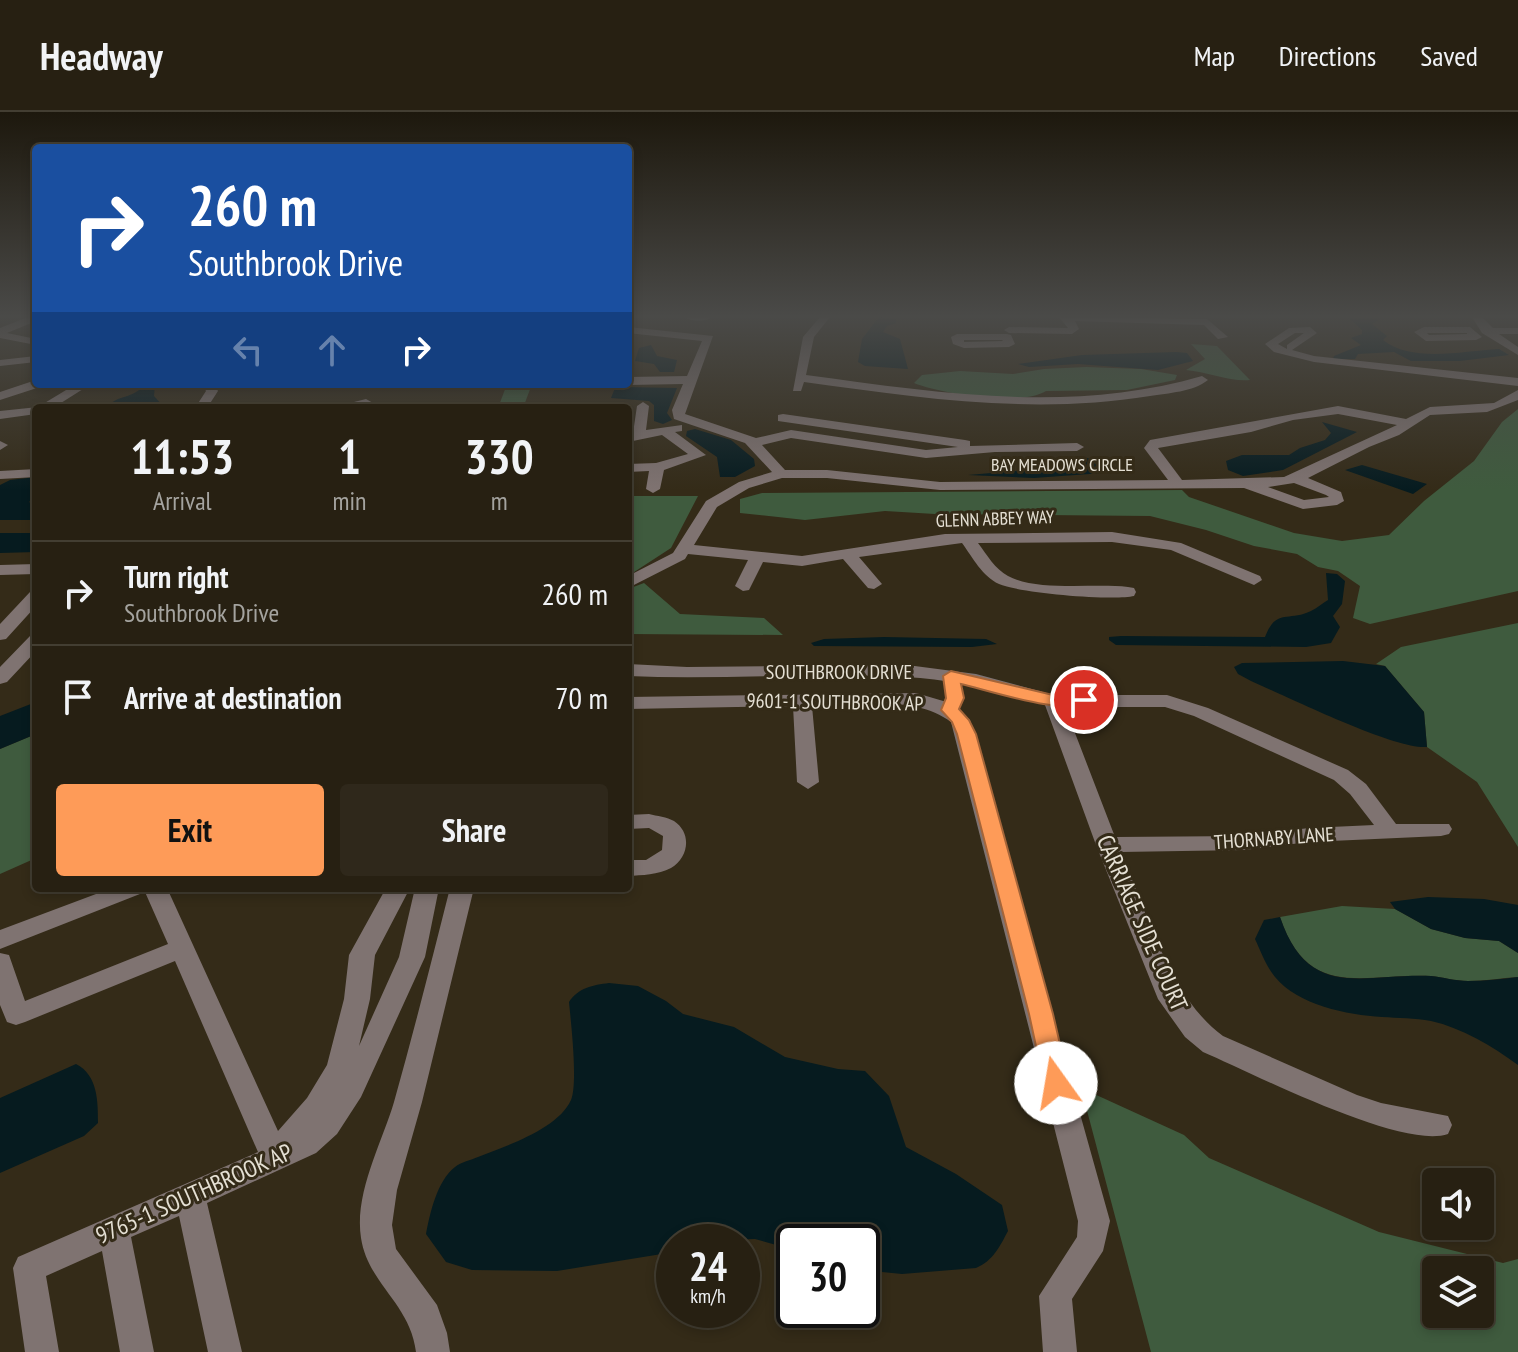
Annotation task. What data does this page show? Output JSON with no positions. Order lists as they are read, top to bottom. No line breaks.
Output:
{"streets":{"street":["BAY MEADOWS CIRCLE","GLENN ABBEY WAY","SOUTHBROOK DRIVE","9601-1 SOUTHBROOK AP","THORNABY LANE","CARRIAGE SIDE COURT","9765-1 SOUTHBROOK AP"]},"crossings":[["BAY MEADOWS CIRCLE","GLENN ABBEY WAY"],["SOUTHBROOK DRIVE","THORNABY LANE"],["SOUTHBROOK DRIVE","CARRIAGE SIDE COURT"],["THORNABY LANE","CARRIAGE SIDE COURT"]],"page":{"header":"Headway","nav":["Map","Directions","Saved"],"turn":["260 m","Southbrook Drive"],"eta":["11:53","Arrival","1","min","330","m"],"list":[{"name":"Turn right","note":"Southbrook Drive","value":"260 m"},{"name":"Arrive at destination","value":"70 m"}],"buttons":["Exit","Share"],"speed":"24 km/h","limit":"30"}}
